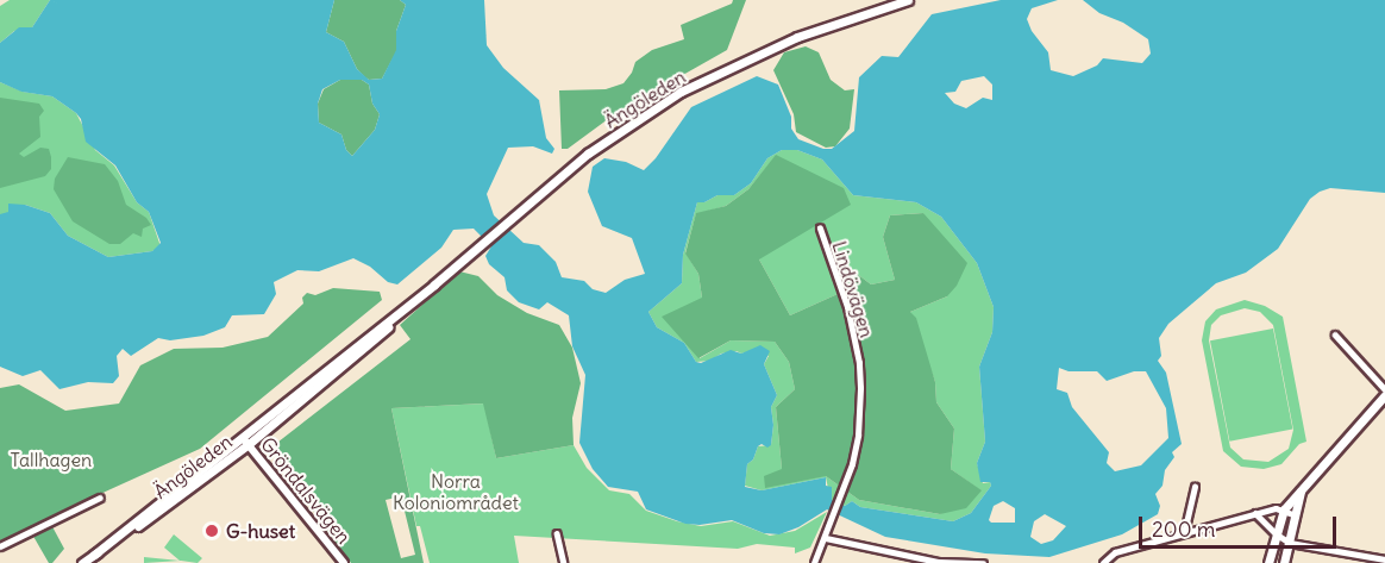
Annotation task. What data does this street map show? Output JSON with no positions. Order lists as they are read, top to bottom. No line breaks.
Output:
{"streets":{"main road":["Ängöleden"],"street":["Lindövägen","Gröndalsvägen"]},"crossings":[["Ängöleden","Gröndalsvägen"]],"parks":["Tallhagen","Norra Koloniområdet"],"places":["G-huset"],"scale_bar":"200 m"}
